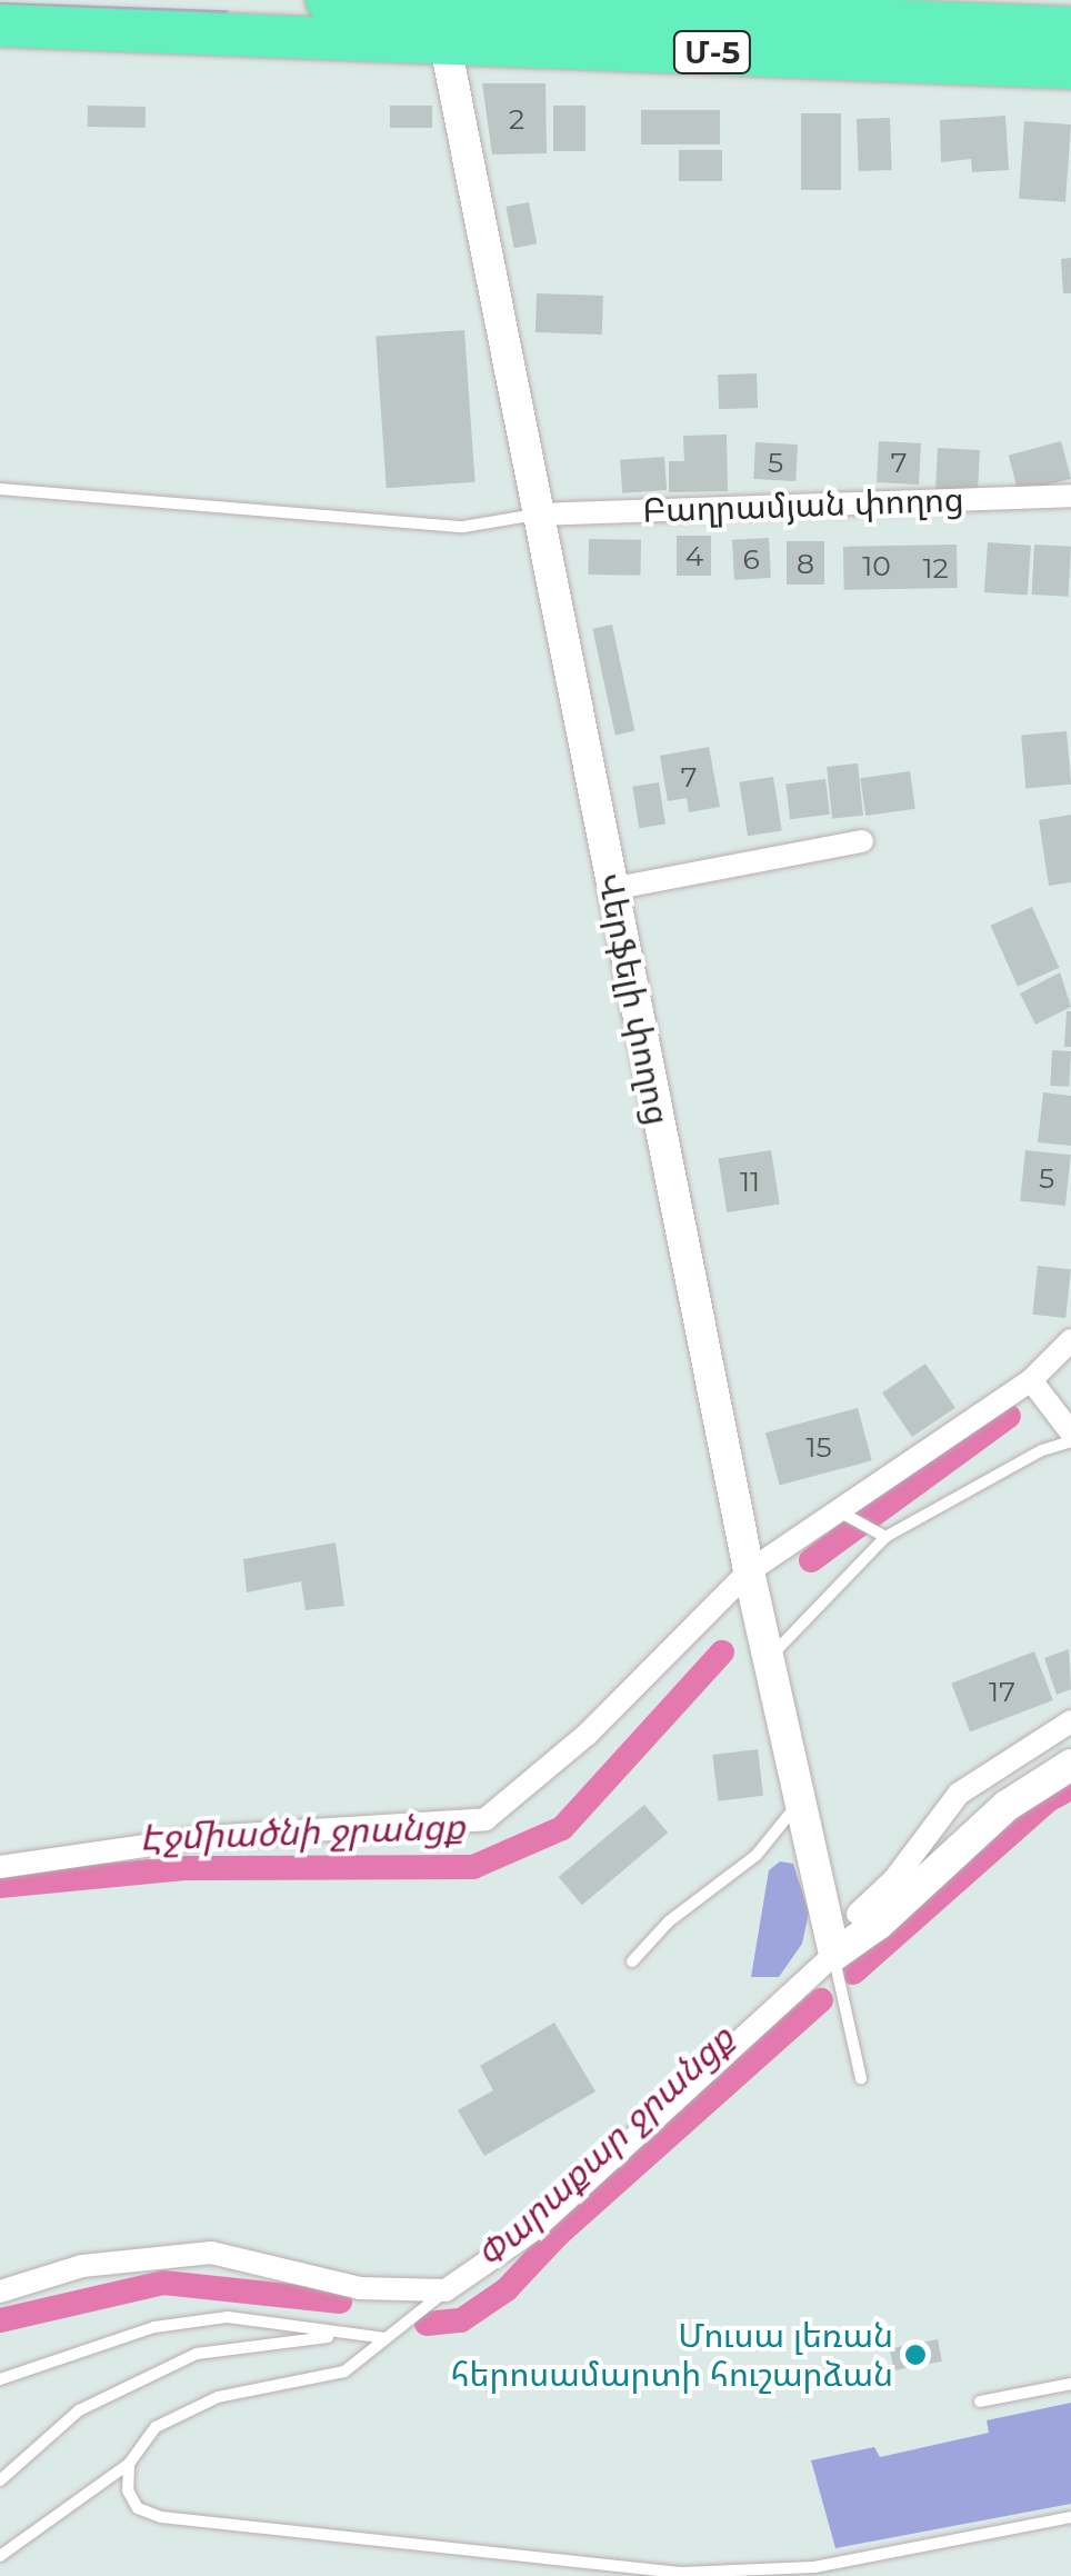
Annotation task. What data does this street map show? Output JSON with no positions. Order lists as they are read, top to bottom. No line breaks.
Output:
{"streets":{"highway":["Մ-5"],"street":["Բաղրամյան փողոց","Վերֆելի փողոց"]},"crossings":[["Մ-5","Վերֆելի փողոց"],["Բաղրամյան փողոց","Վերֆելի փողոց"]],"water":["Էջմիածնի ջրանցք","Փարաքար ջրանցք"],"places":["Մուսա լեռան հերոսամարտի հուշարձան"],"house_numbers":["2","5","7","4","6","8","10","12","7","5","11","15","17"]}
